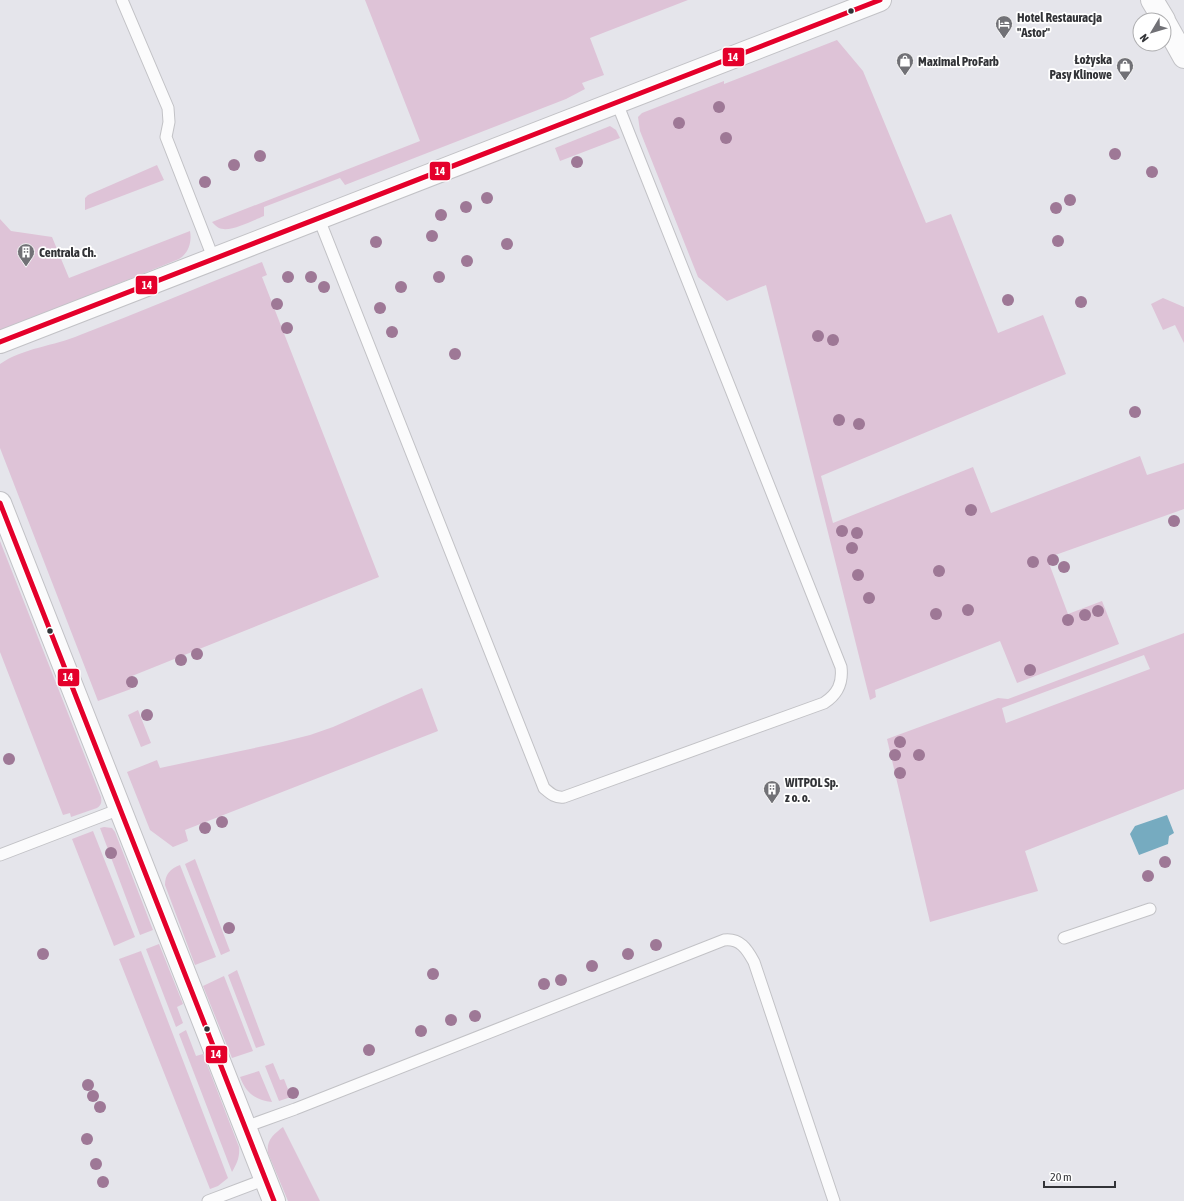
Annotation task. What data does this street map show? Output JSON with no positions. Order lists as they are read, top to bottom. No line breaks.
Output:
{"places":{"hotel":["Hotel Restauracja \"Astor\""],"shop":["Maximal ProFarb","Łożyska Pasy Klinowe"],"building":["Centrala Ch.","WITPOL Sp. z o. o."]},"lines":["transit line 14"],"scale_bar":"20 m","north":"bottom left"}
